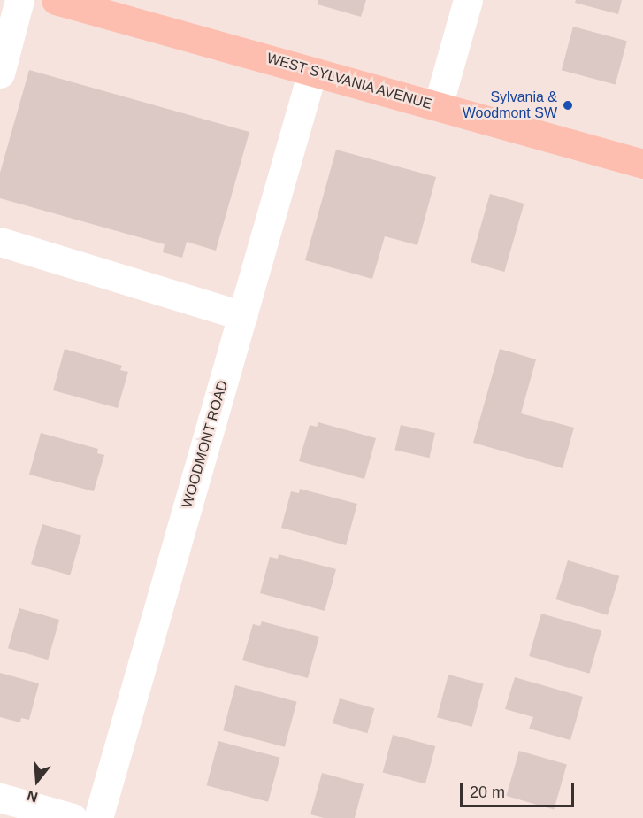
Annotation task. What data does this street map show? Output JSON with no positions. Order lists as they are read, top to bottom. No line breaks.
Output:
{"streets":{"main road":["WEST SYLVANIA AVENUE"],"street":["WOODMONT ROAD"]},"crossings":[["WEST SYLVANIA AVENUE","WOODMONT ROAD"]],"places":["Sylvania & Woodmont SW"],"scale_bar":"20 m","north":"bottom"}
